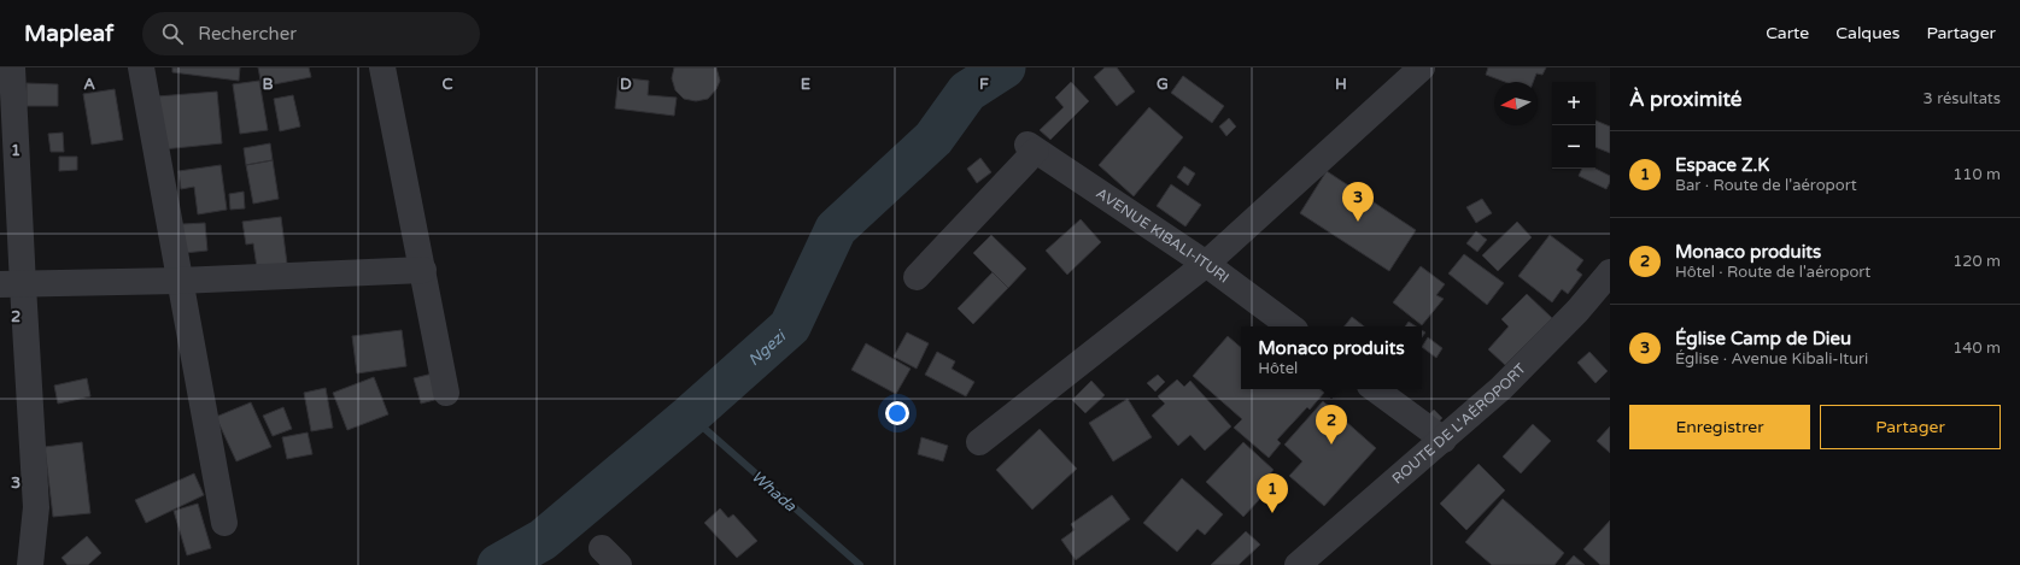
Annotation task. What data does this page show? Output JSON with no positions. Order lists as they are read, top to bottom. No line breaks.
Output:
{"streets":{"street":["AVENUE KIBALI-ITURI","ROUTE DE L'AÉROPORT"]},"water":["Ngezi","Whada"],"north":"left","page":{"header":"Mapleaf","search":"Rechercher","nav":["Carte","Calques","Partager"],"heading":["À proximité","3 résultats"],"map_buttons":["+","−"],"list":[{"mark":"1","name":"Espace Z.K","note":"Bar · Route de l'aéroport","value":"110 m"},{"mark":"2","name":"Monaco produits","note":"Hôtel · Route de l'aéroport","value":"120 m"},{"mark":"3","name":"Église Camp de Dieu","note":"Église · Avenue Kibali-Ituri","value":"140 m"}],"pins":["3","2","1"],"popup":["Monaco produits","Hôtel"],"buttons":["Enregistrer","Partager"]},"grid":{"columns":["A","B","C","D","E","F","G","H"],"rows":["1","2","3"]}}
